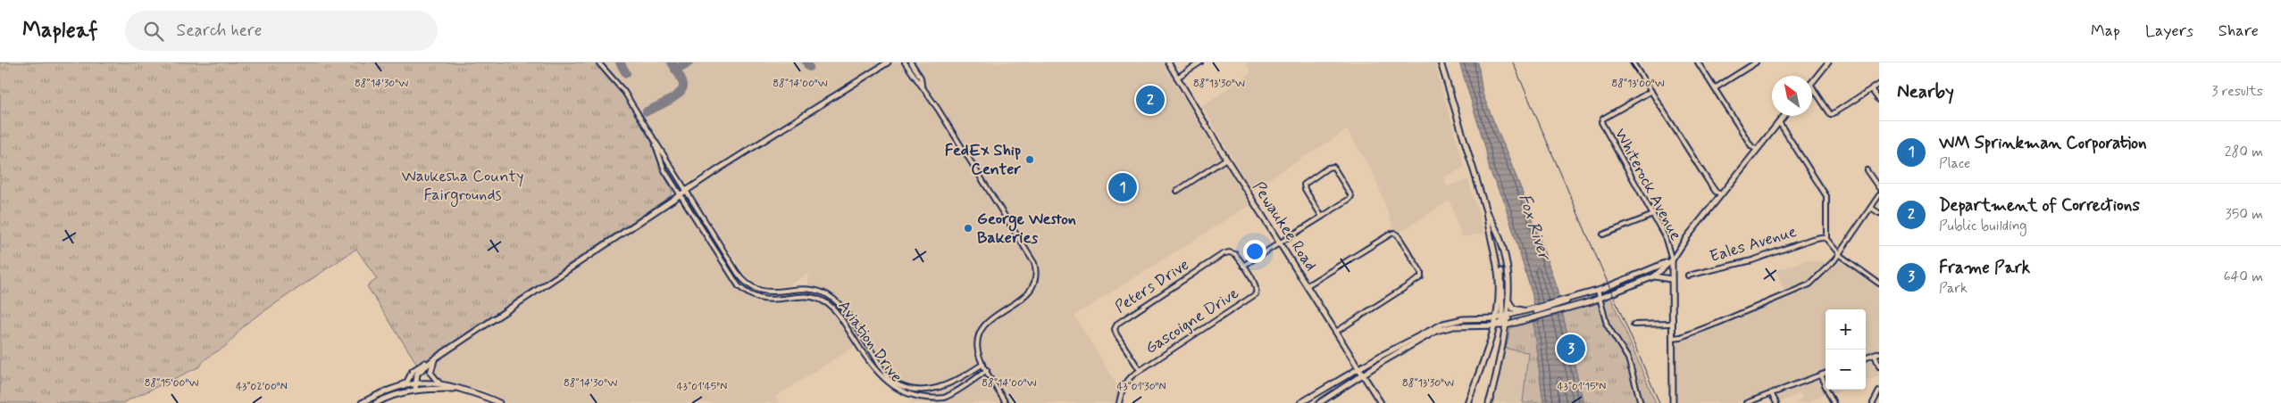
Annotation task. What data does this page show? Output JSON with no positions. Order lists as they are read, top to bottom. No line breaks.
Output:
{"streets":{"main road":["Pewaukee Road"],"street":["Whiterock Avenue","Eales Avenue","Peters Drive","Gascoigne Drive","Aviation Drive"]},"crossings":[["Pewaukee Road","Gascoigne Drive"],["Peters Drive","Gascoigne Drive"]],"water":["Fox River"],"parks":["Waukesha County Fairgrounds"],"places":["FedEx Ship Center","George Weston Bakeries"],"north":"top left","page":{"header":"Mapleaf","search":"Search here","nav":["Map","Layers","Share"],"heading":["Nearby","3 results"],"pins":["2","1","3"],"list":[{"mark":"1","name":"WM Sprinkman Corporation","note":"Place","value":"280 m"},{"mark":"2","name":"Department of Corrections","note":"Public building","value":"350 m"},{"mark":"3","name":"Frame Park","note":"Park","value":"640 m"}],"map_buttons":["+","−"]},"coordinates":["88°14'30\"W","88°14'00\"W","88°13'30\"W","88°13'00\"W","88°15'00\"W","43°02'00\"N","43°01'45\"N","43°01'30\"N","43°01'15\"N"]}
